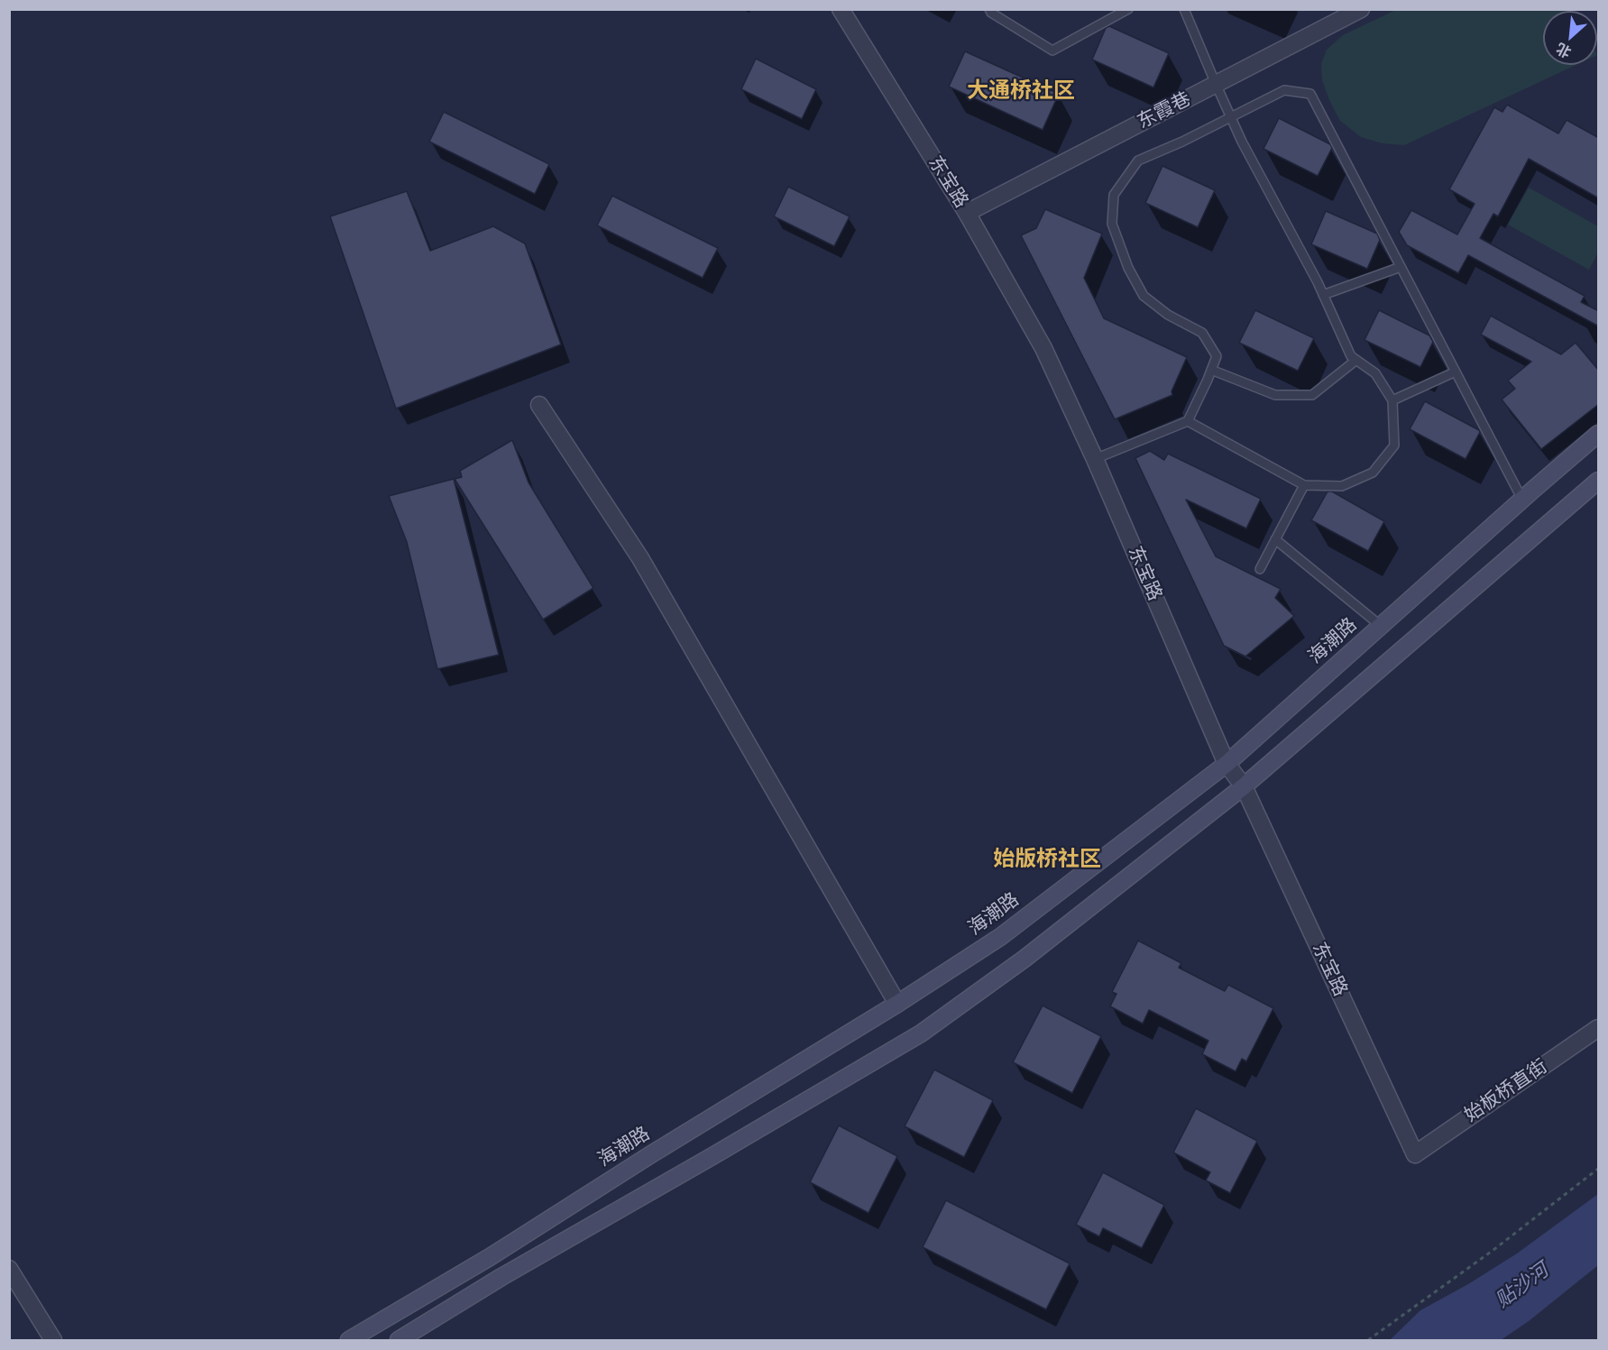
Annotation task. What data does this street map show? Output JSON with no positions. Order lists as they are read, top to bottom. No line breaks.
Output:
{"streets":{"main road":["海潮路"],"street":["东霞巷","东宝路","始板桥直街"]},"crossings":[["东霞巷","东宝路"],["东宝路","海潮路"],["东宝路","始板桥直街"]],"districts":["大通桥社区","始版桥社区"],"water":["贴沙河"],"north":"bottom left"}
